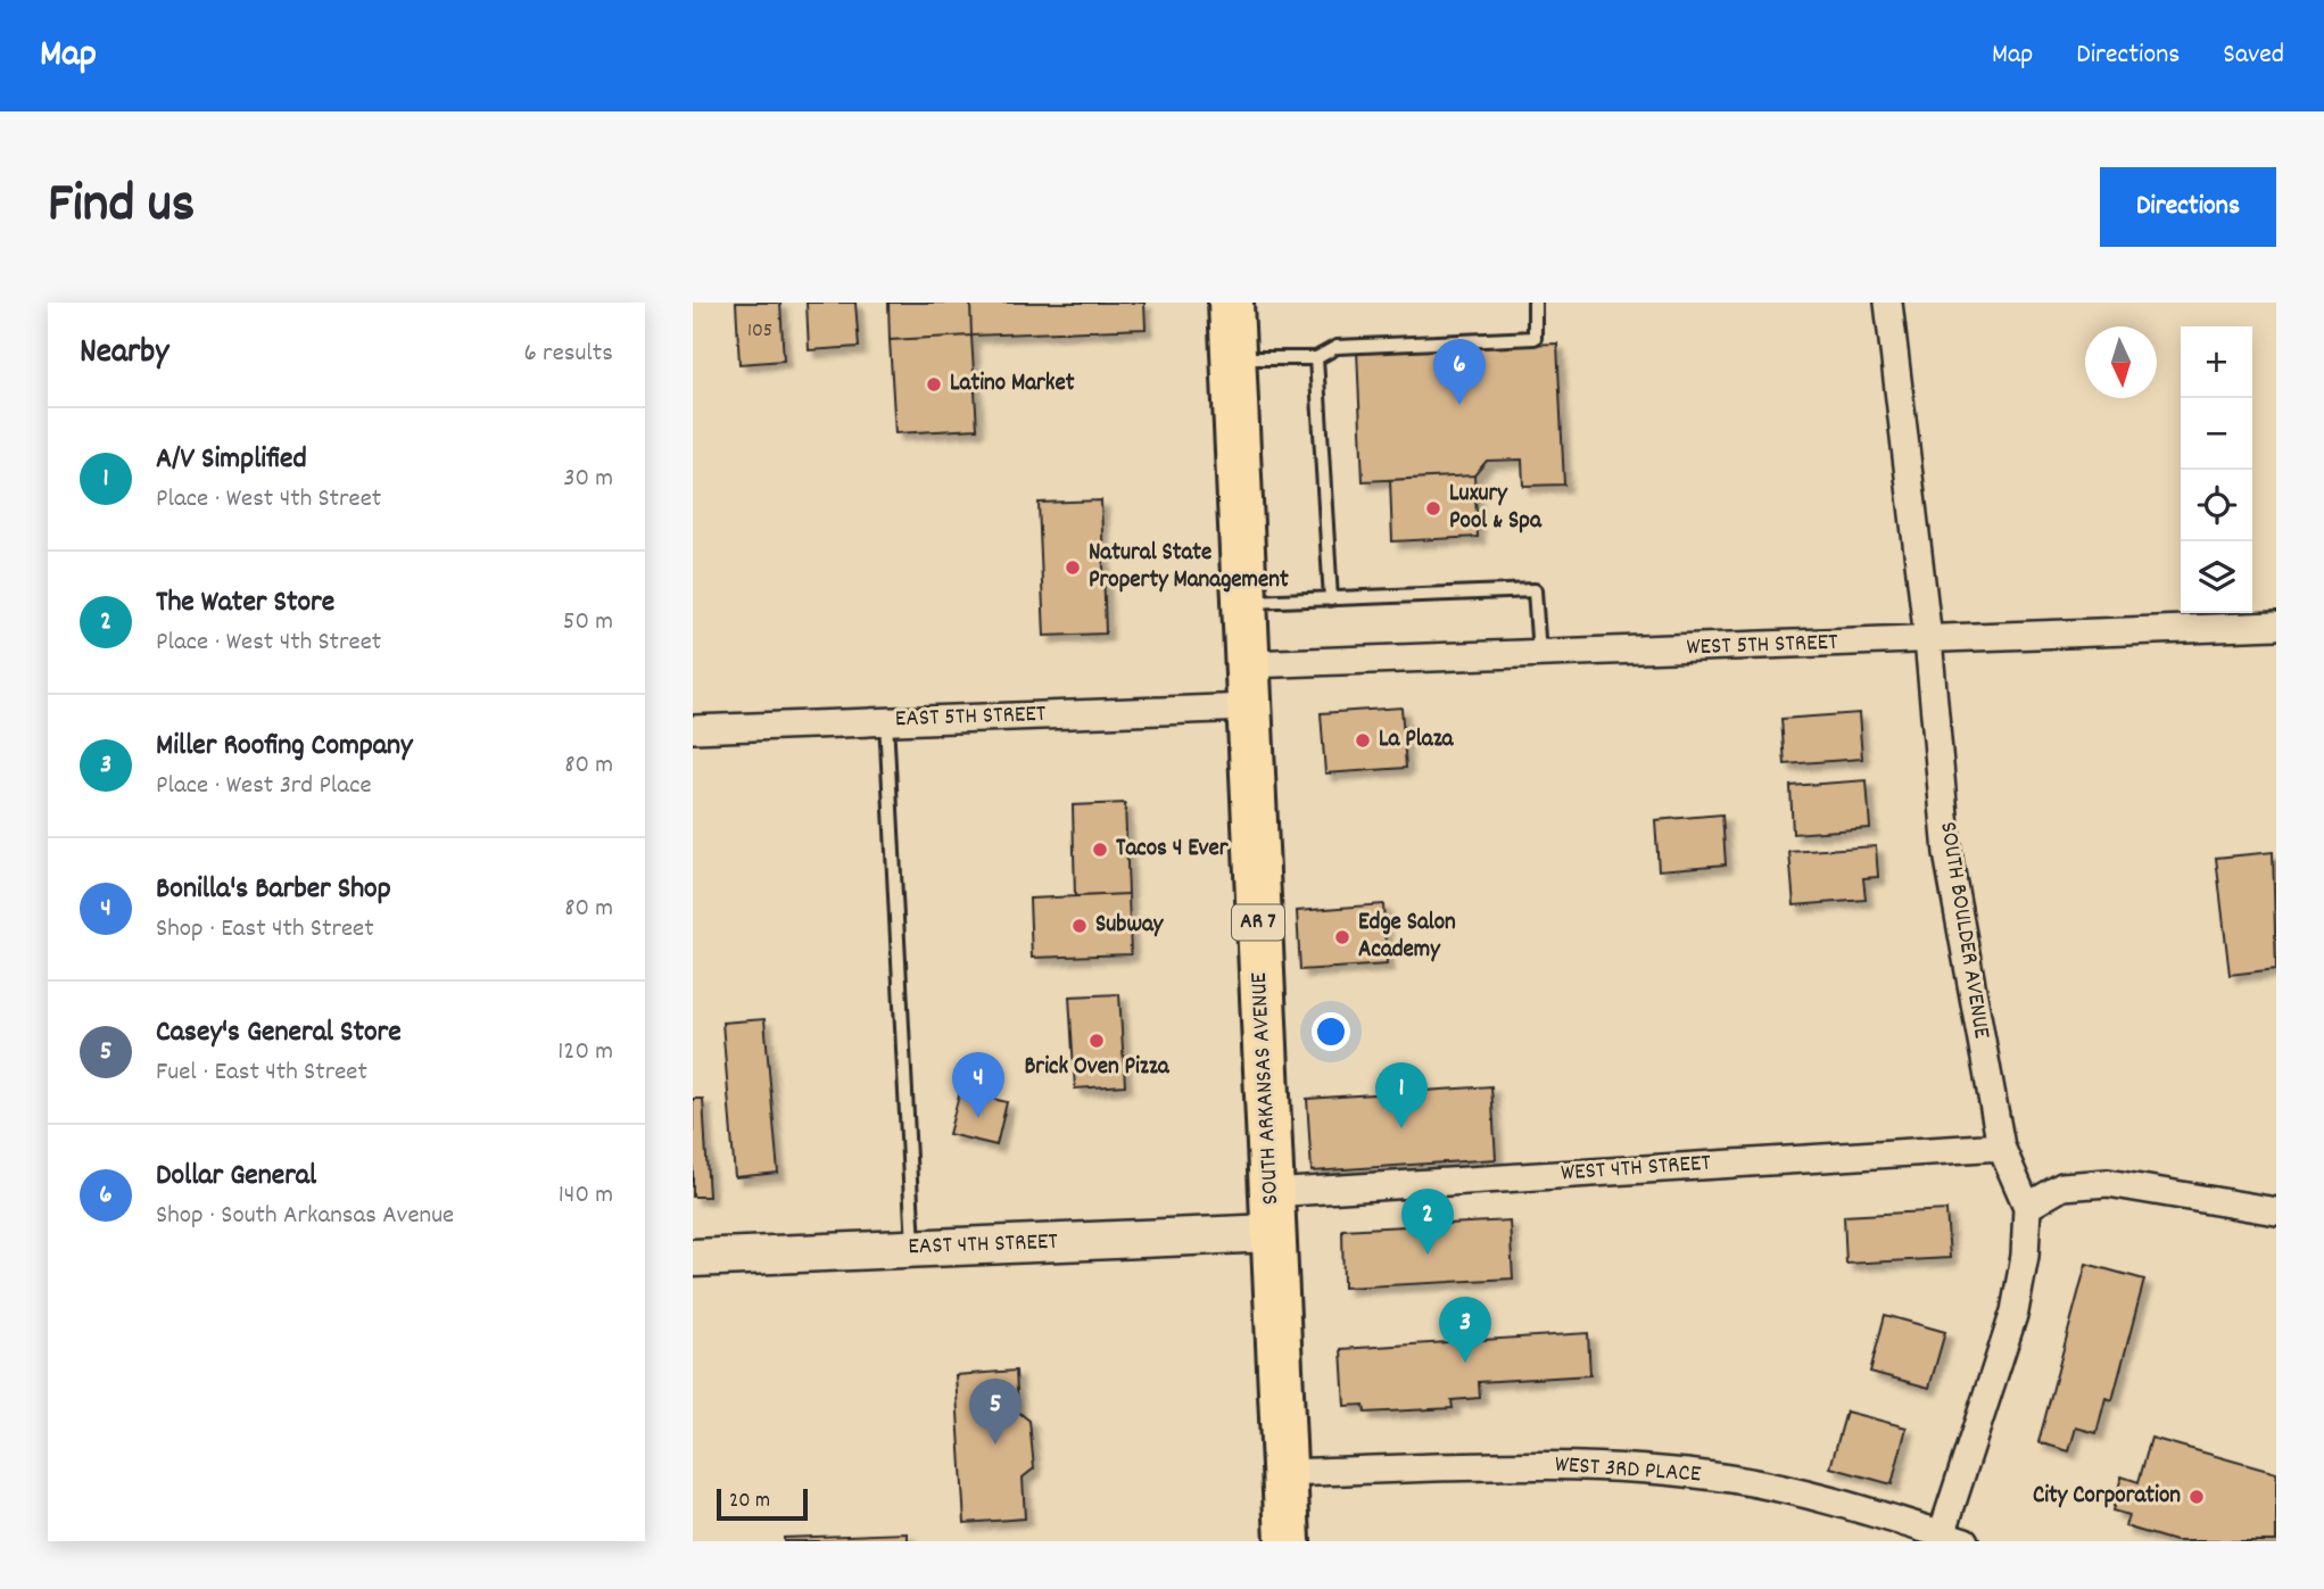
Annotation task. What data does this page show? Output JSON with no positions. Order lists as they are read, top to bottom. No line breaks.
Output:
{"streets":{"highway":["AR 7","SOUTH ARKANSAS AVENUE"],"street":["WEST 5TH STREET","EAST 5TH STREET","SOUTH BOULDER AVENUE","WEST 4TH STREET","EAST 4TH STREET","WEST 3RD PLACE"]},"crossings":[["WEST 5TH STREET","SOUTH BOULDER AVENUE"],["WEST 5TH STREET","SOUTH ARKANSAS AVENUE"],["EAST 5TH STREET","SOUTH ARKANSAS AVENUE"],["SOUTH BOULDER AVENUE","WEST 4TH STREET"],["SOUTH BOULDER AVENUE","WEST 3RD PLACE"],["SOUTH ARKANSAS AVENUE","WEST 4TH STREET"],["SOUTH ARKANSAS AVENUE","EAST 4TH STREET"],["SOUTH ARKANSAS AVENUE","WEST 3RD PLACE"],["WEST 4TH STREET","EAST 4TH STREET"]],"places":["Latino Market","Luxury Pool & Spa","Natural State Property Management","La Plaza","Tacos 4 Ever","Subway","Edge Salon Academy","Brick Oven Pizza","City Corporation"],"house_numbers":["105"],"scale_bar":"20 m","north":"bottom","page":{"header":"Map","nav":["Map","Directions","Saved"],"title":"Find us","buttons":"Directions","heading":["Nearby","6 results"],"map_buttons":["+","−"],"pins":["6","4","1","2","3","5"],"list":[{"mark":"1","name":"A/V Simplified","note":"Place · West 4th Street","value":"30 m"},{"mark":"2","name":"The Water Store","note":"Place · West 4th Street","value":"50 m"},{"mark":"3","name":"Miller Roofing Company","note":"Place · West 3rd Place","value":"80 m"},{"mark":"4","name":"Bonilla's Barber Shop","note":"Shop · East 4th Street","value":"80 m"},{"mark":"5","name":"Casey's General Store","note":"Fuel · East 4th Street","value":"120 m"},{"mark":"6","name":"Dollar General","note":"Shop · South Arkansas Avenue","value":"140 m"}],"scale":"20 m"}}
